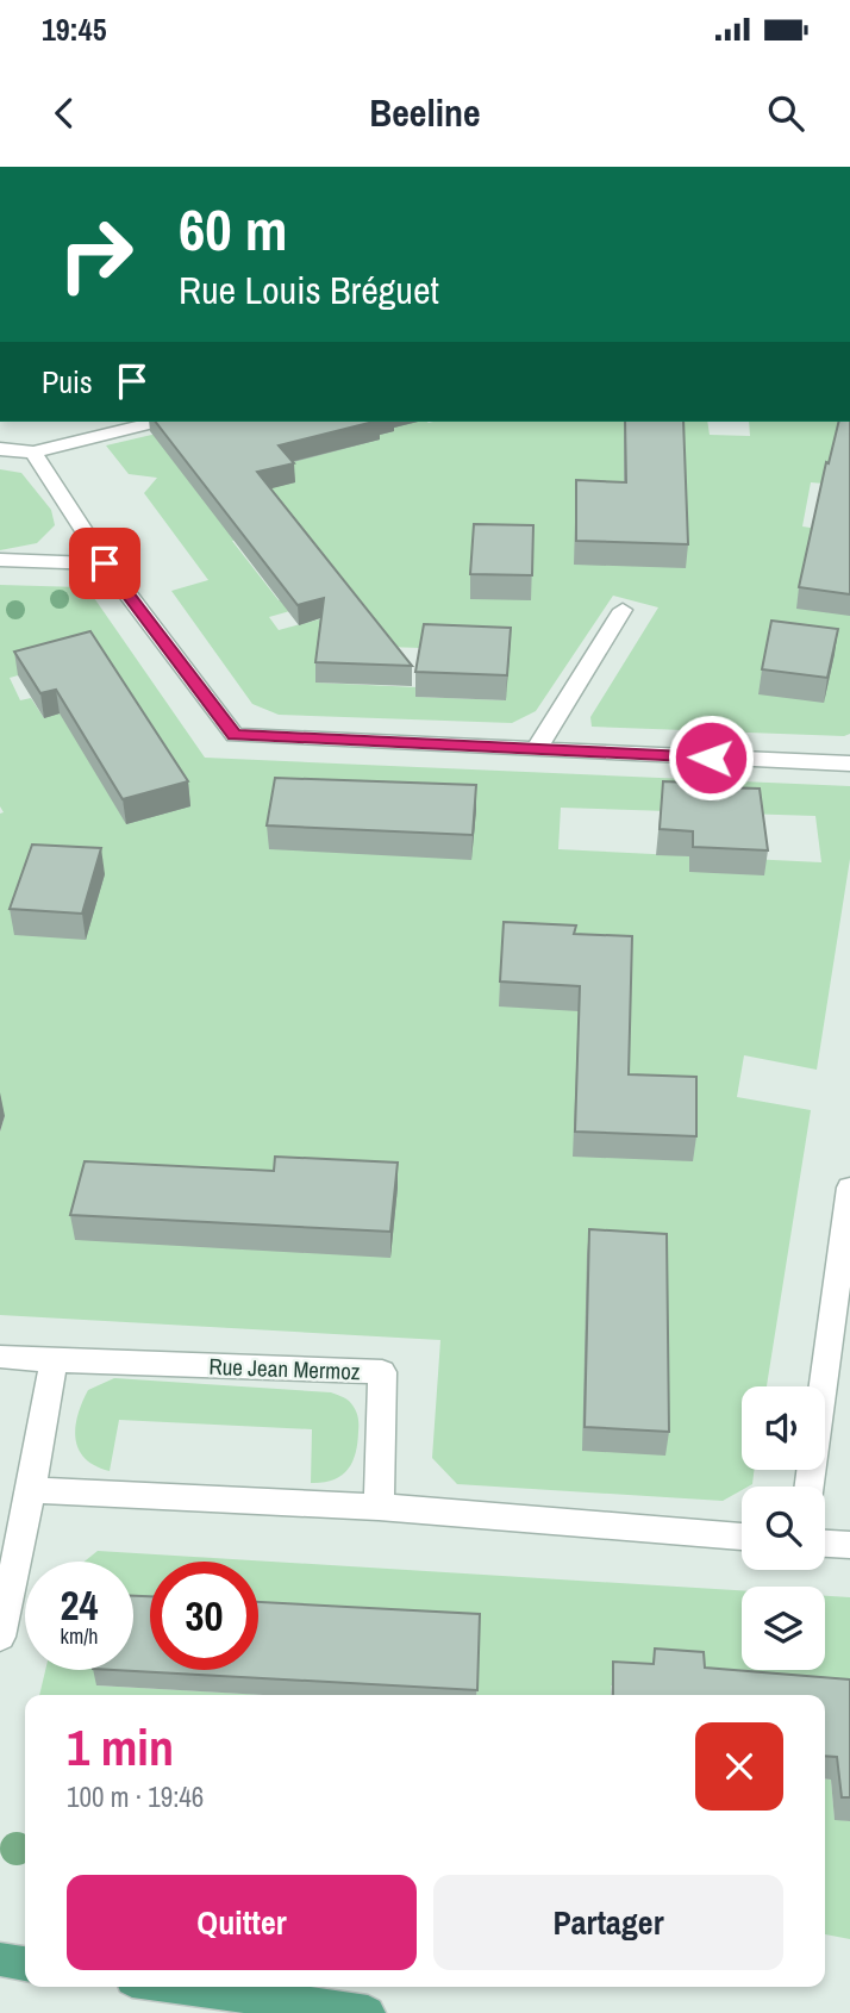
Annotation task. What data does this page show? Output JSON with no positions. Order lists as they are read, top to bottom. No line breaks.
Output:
{"streets":{"street":["Rue Jean Mermoz"]},"page":{"status":"19:45","header":"Beeline","turn":["60 m","Rue Louis Bréguet"],"then":"Puis","speed":"24 km/h","limit":"30","heading":["1 min","100 m · 19:46"],"buttons":["Quitter","Partager"]}}
